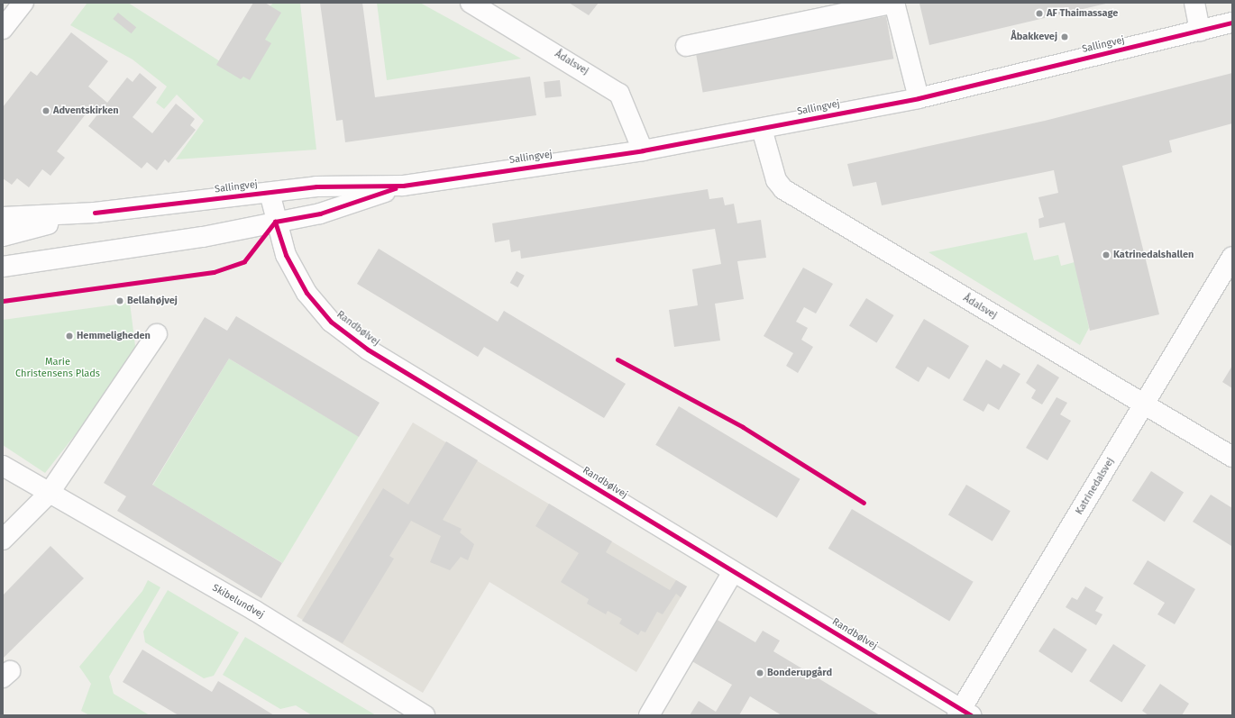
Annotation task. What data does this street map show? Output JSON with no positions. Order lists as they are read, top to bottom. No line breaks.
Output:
{"streets":{"street":["Sallingvej","Ådalsvej","Randbølvej","Katrinedalsvej","Skibelundvej"]},"crossings":[["Sallingvej","Ådalsvej"],["Sallingvej","Randbølvej"],["Ådalsvej","Katrinedalsvej"],["Randbølvej","Katrinedalsvej"]],"parks":["Marie Christensens Plads"],"places":["AF Thaimassage","Åbakkevej","Adventskirken","Katrinedalshallen","Bellahøjvej","Hemmeligheden","Bonderupgård"]}
